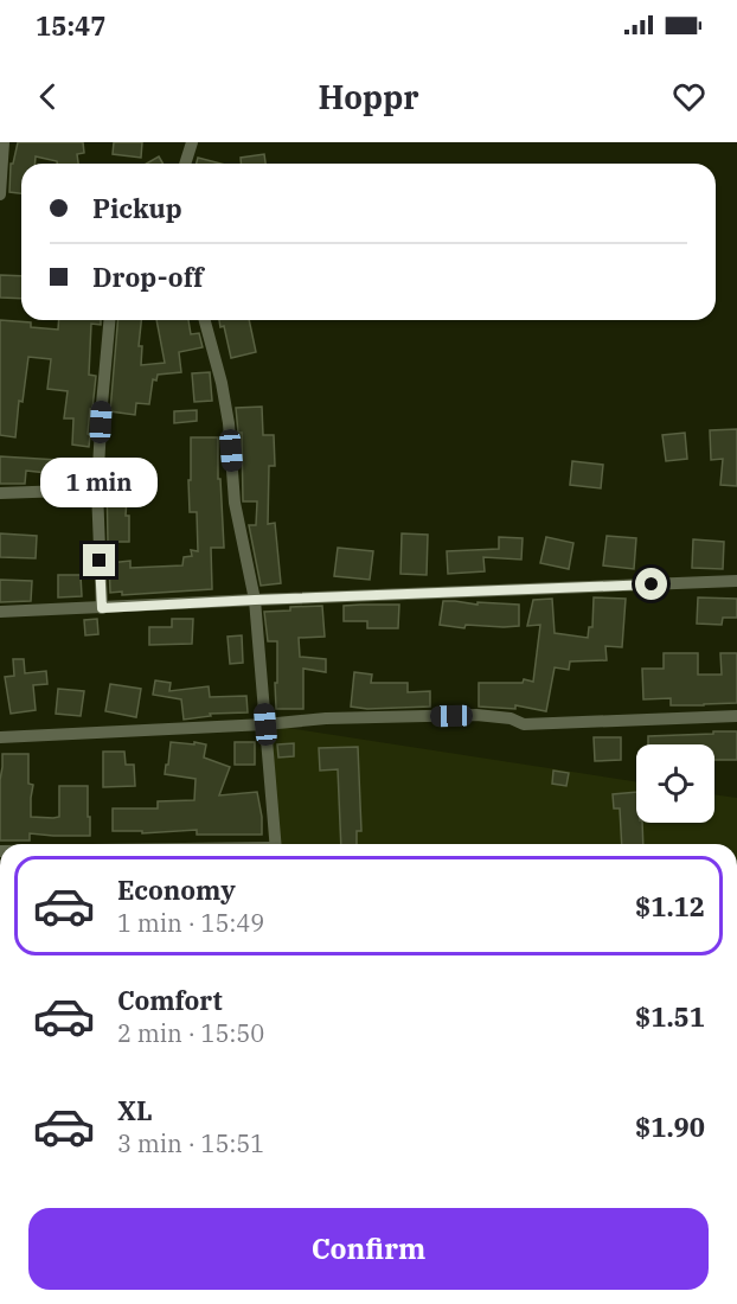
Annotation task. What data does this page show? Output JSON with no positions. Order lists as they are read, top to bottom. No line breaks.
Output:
{"page":{"status":"15:47","header":"Hoppr","banner":["Pickup","Drop-off"],"bubble":"1 min","list":[{"name":"Economy","note":"1 min · 15:49","value":"$1.12"},{"name":"Comfort","note":"2 min · 15:50","value":"$1.51"},{"name":"XL","note":"3 min · 15:51","value":"$1.90"}],"buttons":"Confirm"}}
